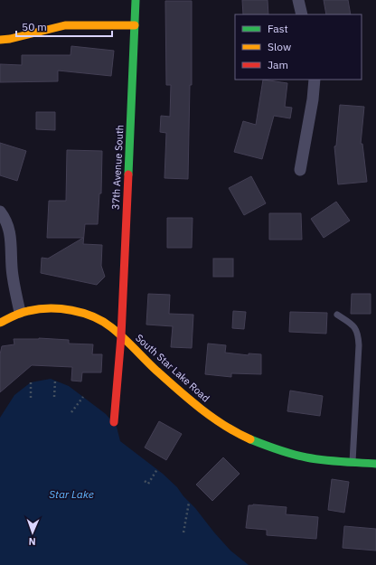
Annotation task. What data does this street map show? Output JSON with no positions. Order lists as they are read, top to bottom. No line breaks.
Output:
{"streets":{"street":["37th Avenue South","South Star Lake Road"]},"crossings":[["37th Avenue South","South Star Lake Road"]],"water":["Star Lake"],"legend":["Fast","Slow","Jam"],"scale_bar":"50 m","north":"bottom"}
